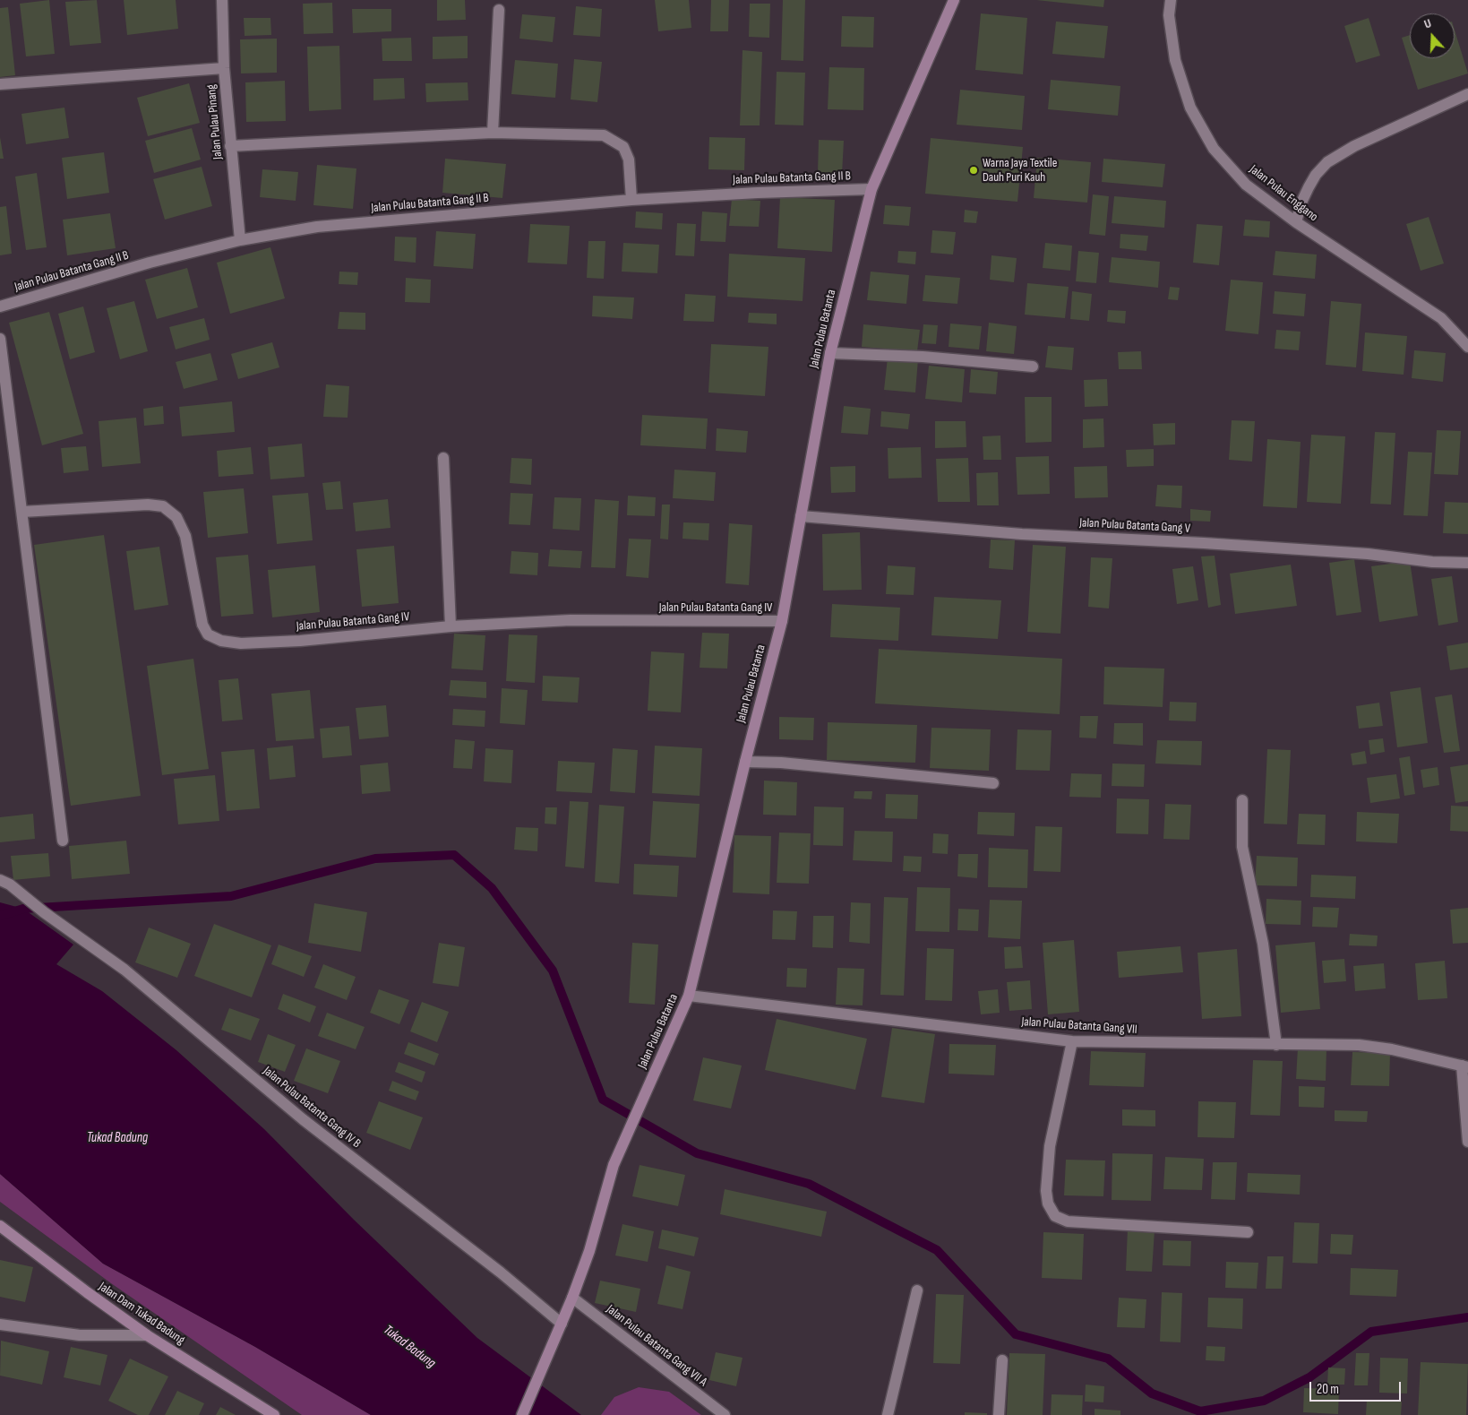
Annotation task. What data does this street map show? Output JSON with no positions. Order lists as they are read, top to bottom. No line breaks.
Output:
{"streets":{"street":["Jalan Pulau Pinang","Jalan Pulau Batanta Gang II B","Jalan Pulau Enggano","Jalan Pulau Batanta","Jalan Pulau Batanta Gang V","Jalan Pulau Batanta Gang IV","Jalan Pulau Batanta Gang VII","Jalan Pulau Batanta Gang IV B","Jalan Dam Tukad Badung","Jalan Pulau Batanta Gang VII A"]},"crossings":[["Jalan Pulau Pinang","Jalan Pulau Batanta Gang II B"],["Jalan Pulau Batanta Gang II B","Jalan Pulau Batanta"],["Jalan Pulau Batanta","Jalan Pulau Batanta Gang V"],["Jalan Pulau Batanta","Jalan Pulau Batanta Gang IV"],["Jalan Pulau Batanta","Jalan Pulau Batanta Gang VII"],["Jalan Pulau Batanta","Jalan Pulau Batanta Gang IV B"],["Jalan Pulau Batanta","Jalan Pulau Batanta Gang VII A"]],"water":["Tukad Badung"],"places":["Warna Jaya Textile Dauh Puri Kauh"],"scale_bar":"20 m","north":"top"}
